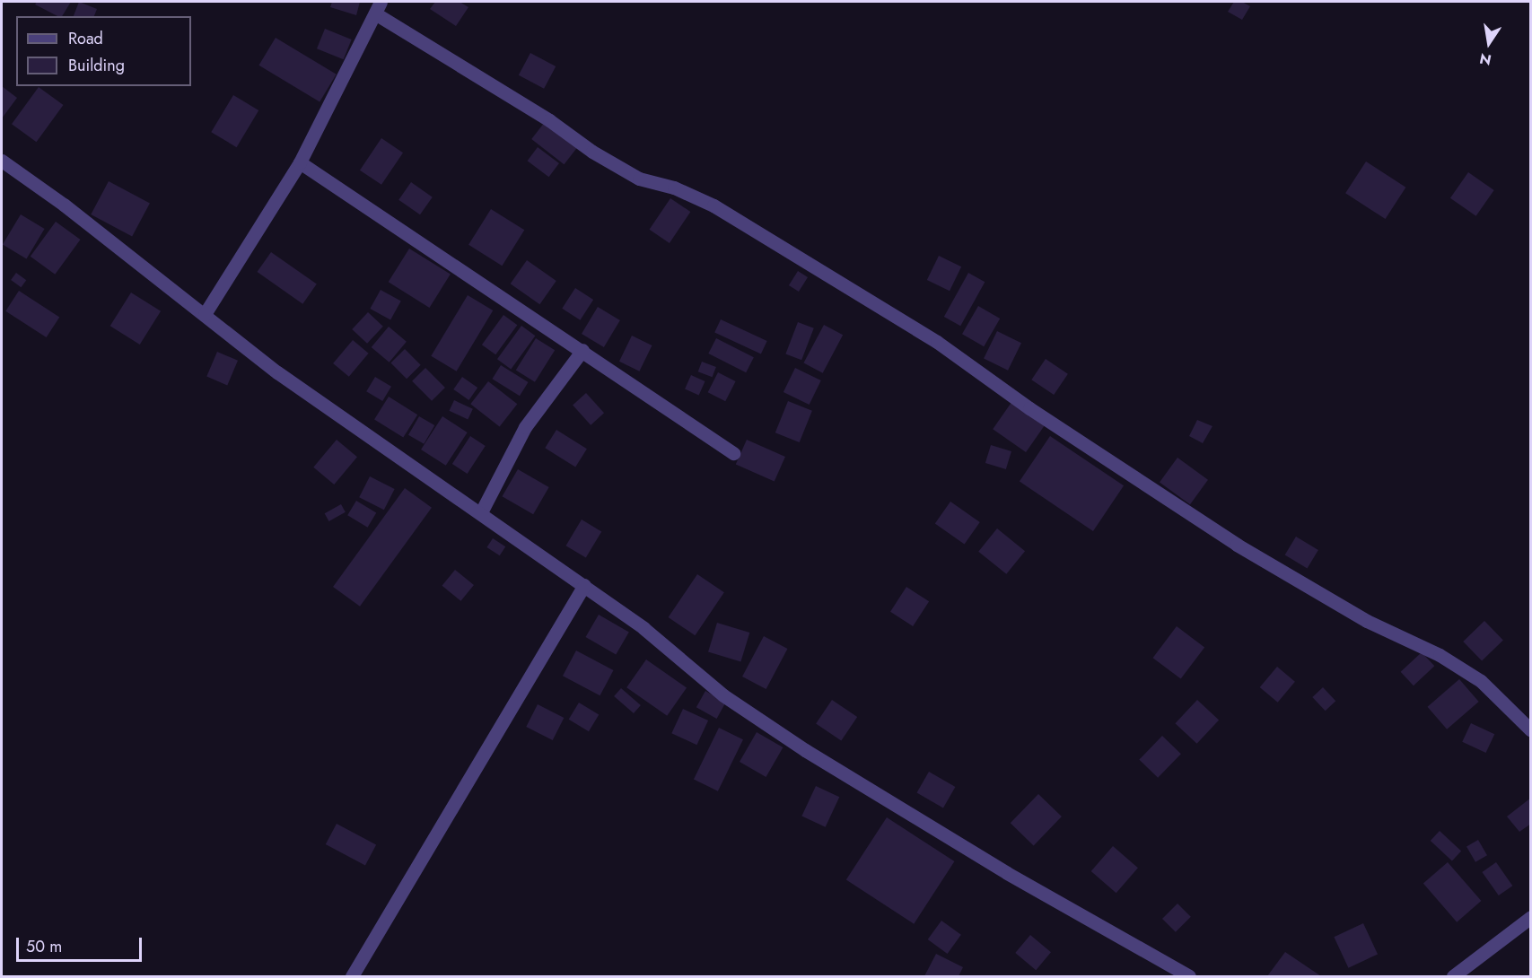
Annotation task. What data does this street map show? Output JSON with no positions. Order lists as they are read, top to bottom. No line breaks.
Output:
{"legend":["Road","Building"],"scale_bar":"50 m","north":"bottom"}
